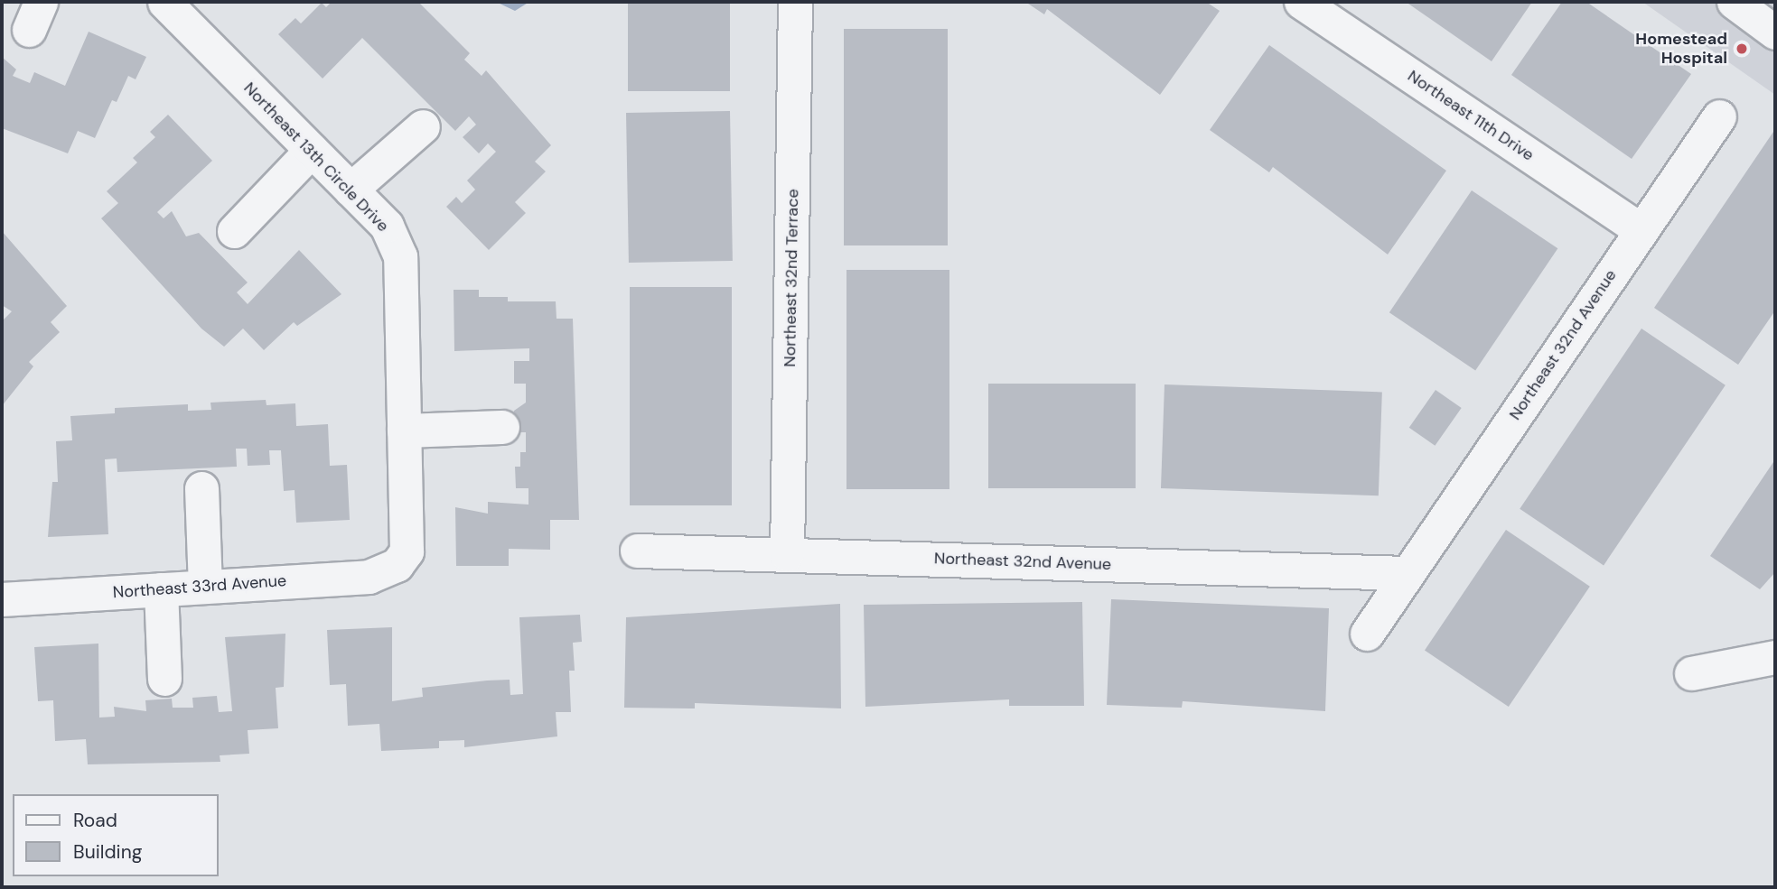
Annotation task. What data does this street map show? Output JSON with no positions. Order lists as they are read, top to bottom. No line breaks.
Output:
{"streets":{"street":["Northeast 11th Drive","Northeast 13th Circle Drive","Northeast 32nd Terrace","Northeast 32nd Avenue","Northeast 33rd Avenue"]},"crossings":[["Northeast 11th Drive","Northeast 32nd Avenue"],["Northeast 13th Circle Drive","Northeast 33rd Avenue"],["Northeast 32nd Terrace","Northeast 32nd Avenue"]],"places":["Homestead Hospital"],"legend":["Road","Building"]}
